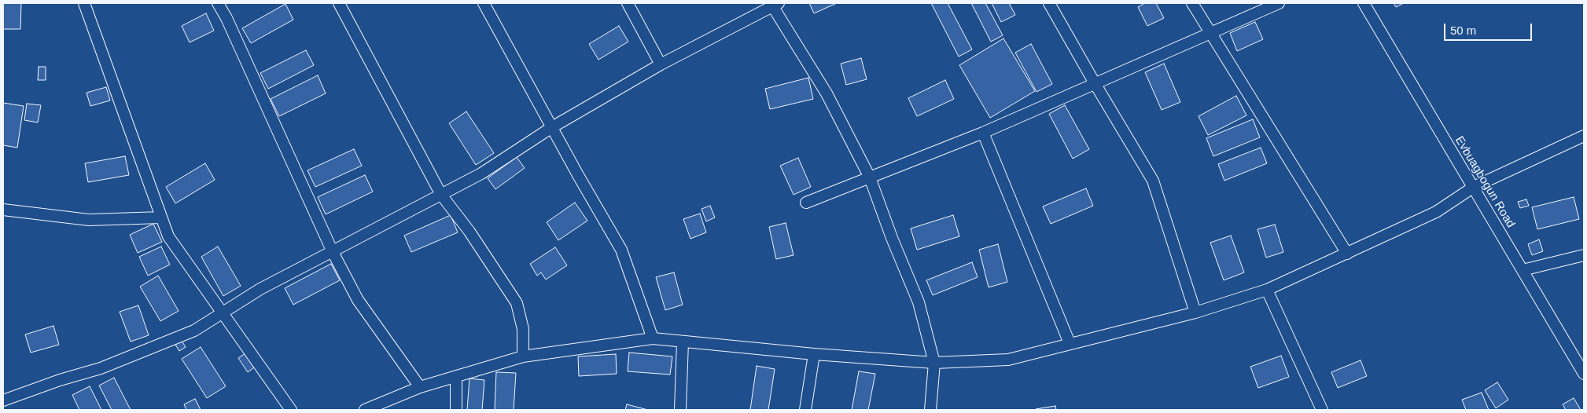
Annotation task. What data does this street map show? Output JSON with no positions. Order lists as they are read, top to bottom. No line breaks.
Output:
{"streets":{"street":["Evbuagbogun Road"]},"scale_bar":"50 m"}
